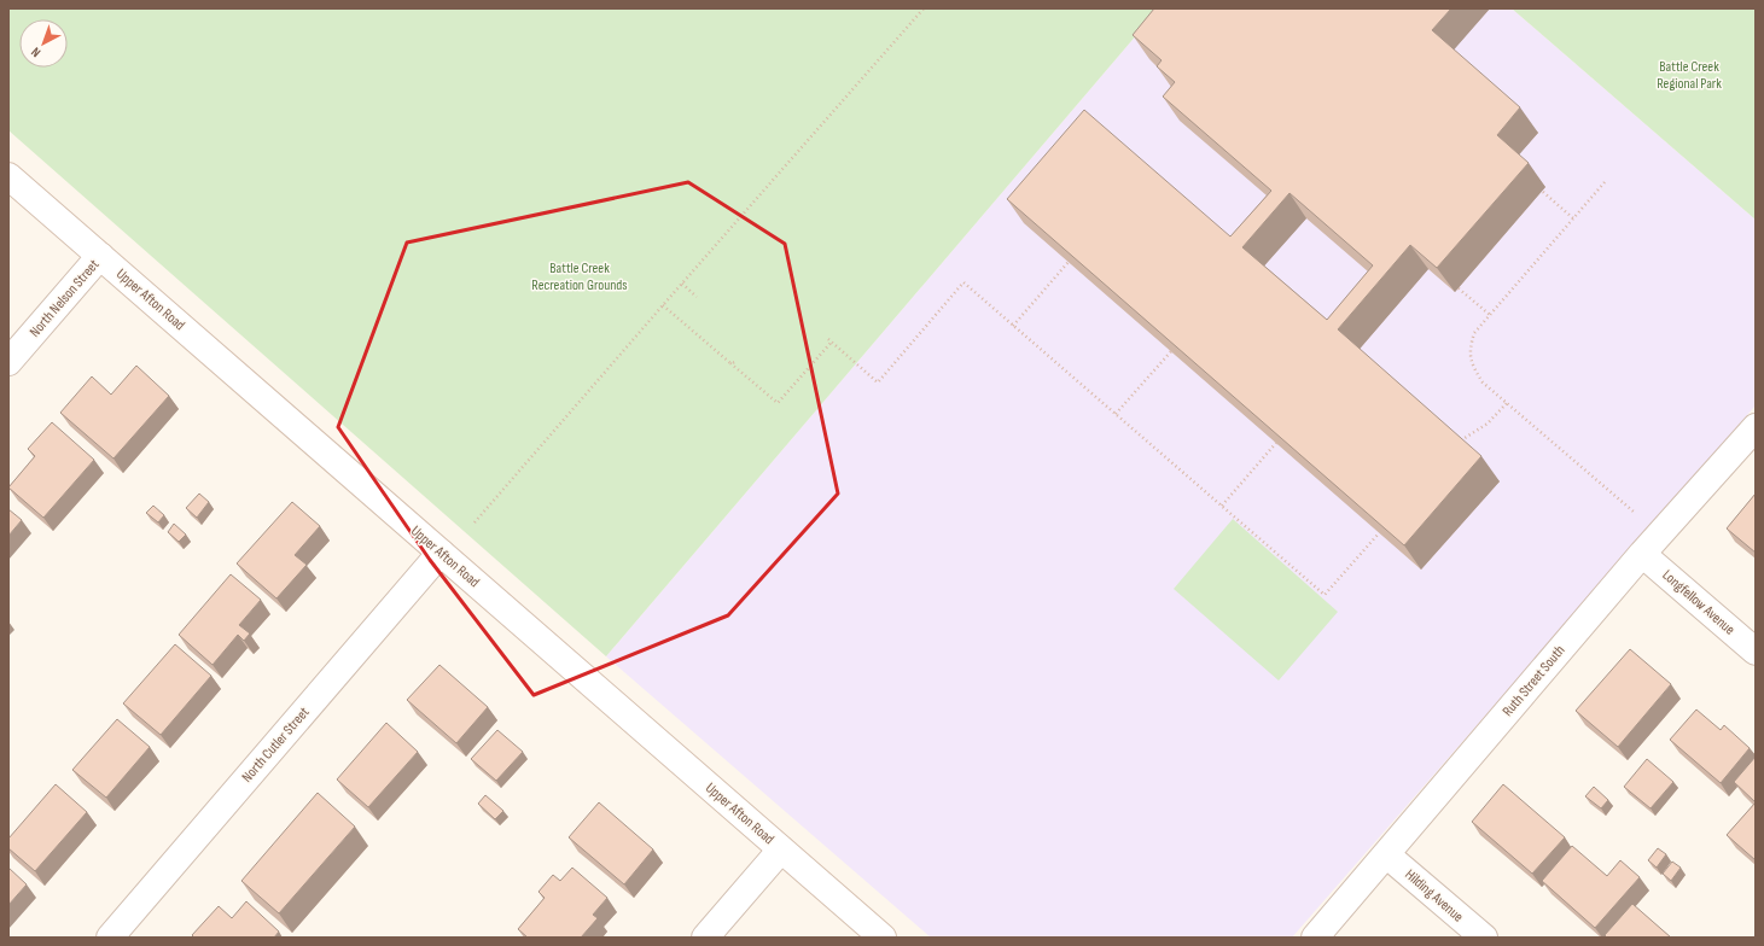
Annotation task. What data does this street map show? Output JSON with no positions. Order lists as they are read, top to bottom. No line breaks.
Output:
{"streets":{"street":["North Nelson Street","Upper Afton Road","Longfellow Avenue","Ruth Street South","North Cutler Street","Hilding Avenue"]},"crossings":[["North Nelson Street","Upper Afton Road"],["Upper Afton Road","North Cutler Street"],["Longfellow Avenue","Ruth Street South"],["Ruth Street South","Hilding Avenue"]],"parks":["Battle Creek Regional Park","Battle Creek Recreation Grounds"],"north":"bottom left"}
